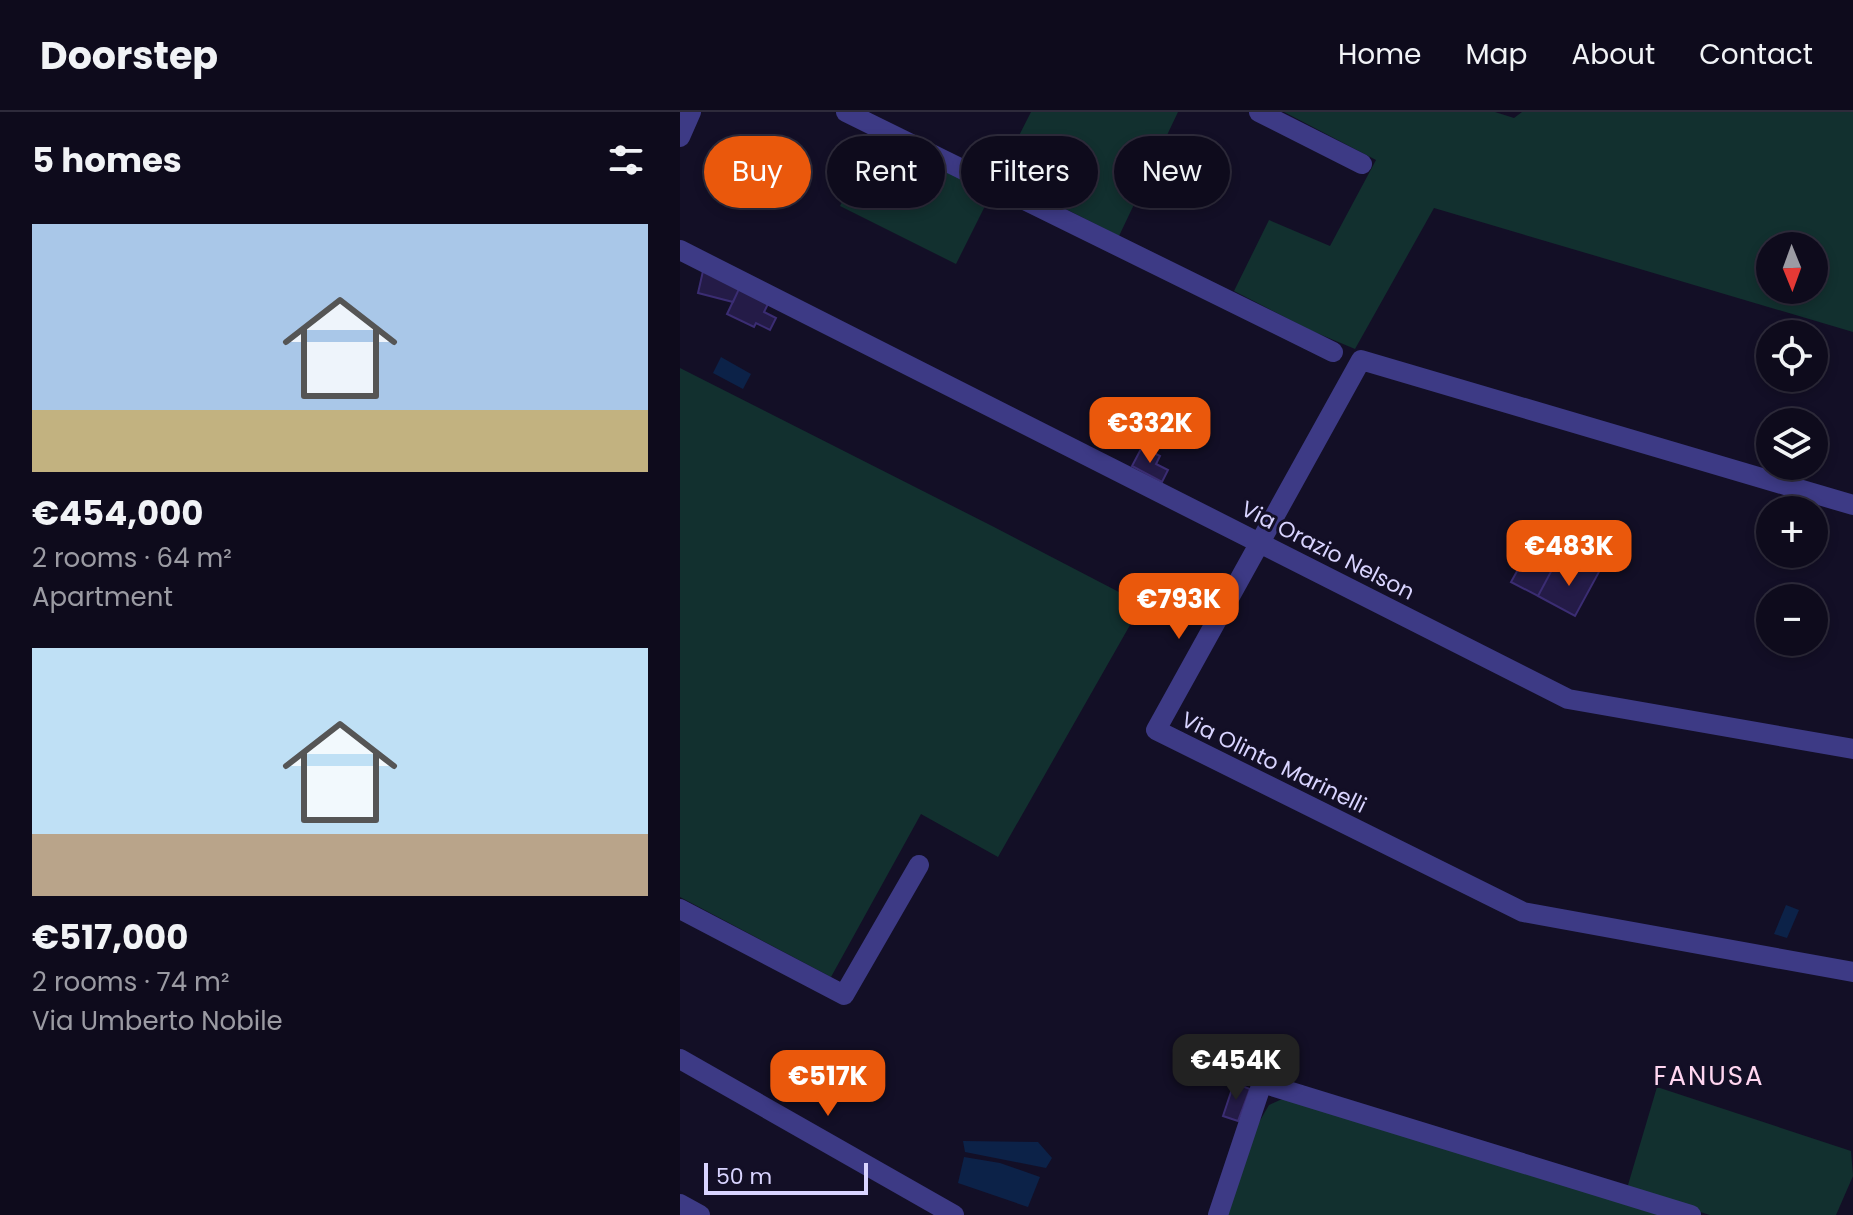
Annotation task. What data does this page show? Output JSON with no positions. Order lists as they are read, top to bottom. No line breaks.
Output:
{"streets":{"street":["Via Orazio Nelson","Via Olinto Marinelli"]},"crossings":[["Via Orazio Nelson","Via Olinto Marinelli"]],"districts":["FANUSA"],"scale_bar":"50 m","north":"bottom","page":{"header":"Doorstep","nav":["Home","Map","About","Contact"],"heading":"5 homes","chip":["Buy","Rent","Filters","New"],"list":[{"name":"€454,000","note":"2 rooms · 64 m² · Apartment"},{"name":"€517,000","note":"2 rooms · 74 m² · Via Umberto Nobile"}],"map_buttons":["+","−"],"price":["€332K","€483K","€793K","€454K","€517K"],"scale":"50 m"}}
